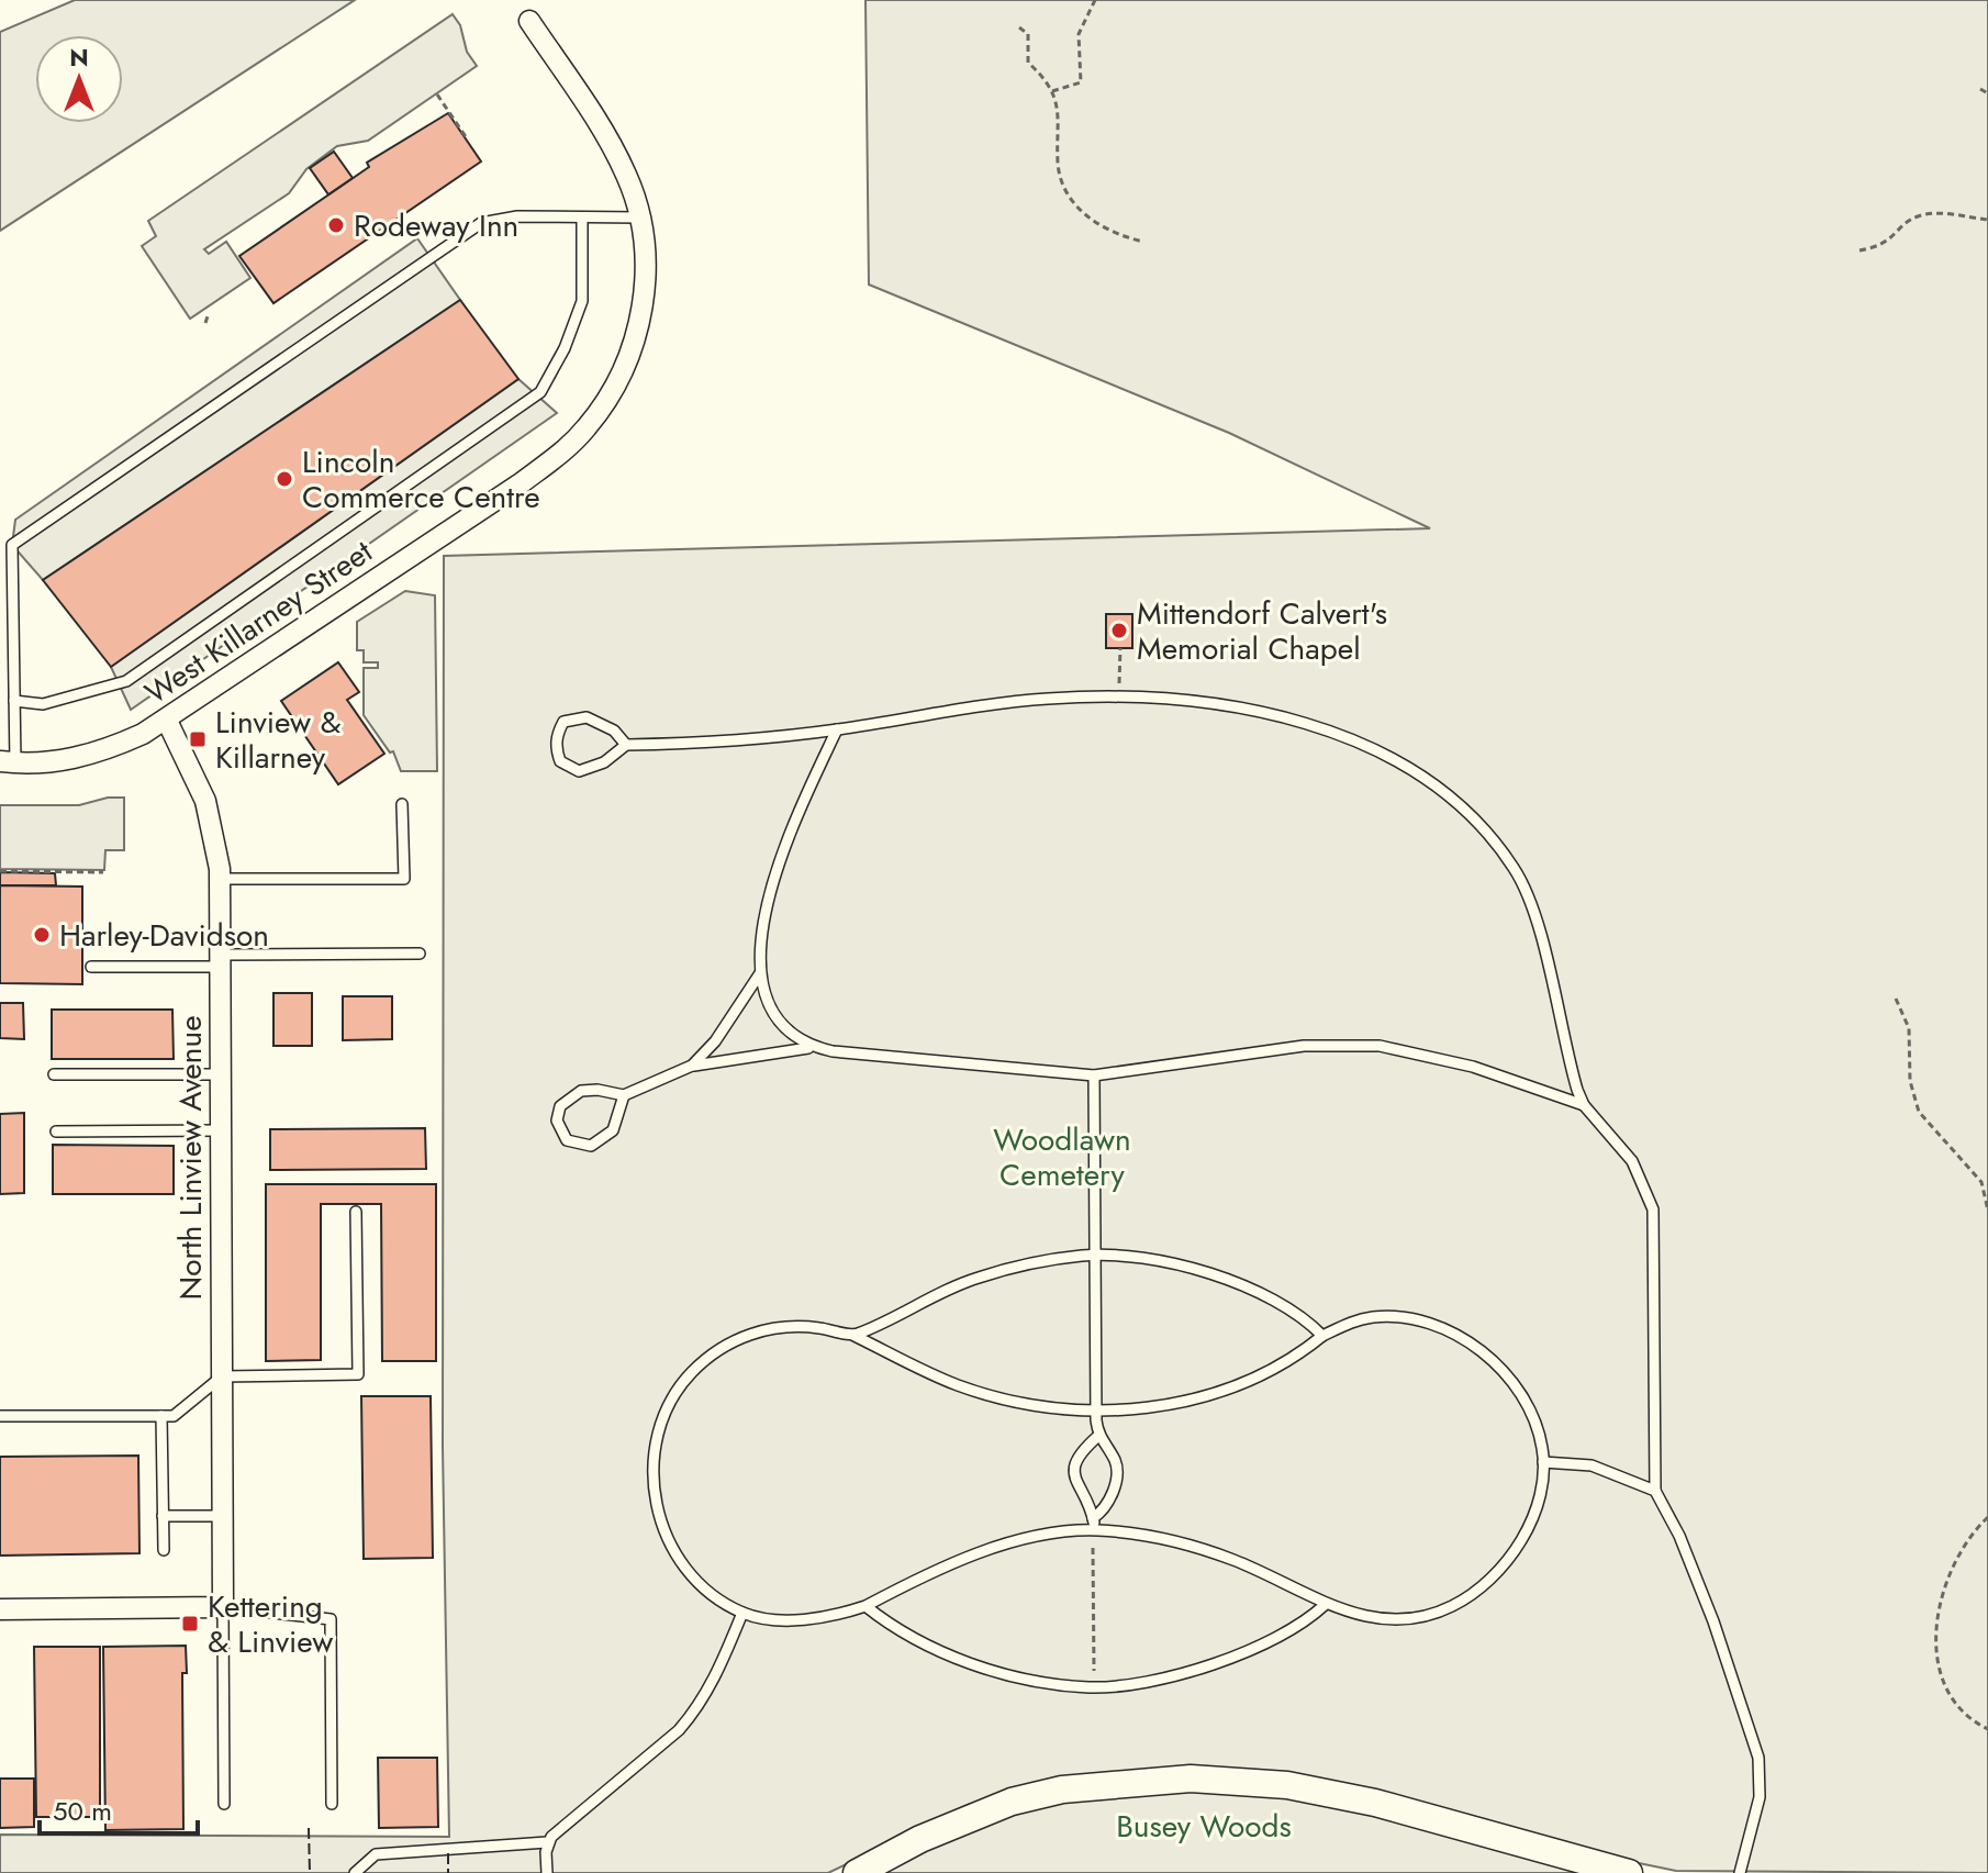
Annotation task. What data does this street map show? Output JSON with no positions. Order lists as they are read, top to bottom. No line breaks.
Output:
{"streets":{"street":["West Killarney Street","North Linview Avenue"]},"crossings":[["West Killarney Street","North Linview Avenue"]],"parks":["Woodlawn Cemetery","Busey Woods"],"places":{"other":["Rodeway Inn","Lincoln Commerce Centre","Mittendorf Calvert's Memorial Chapel","Harley-Davidson"],"transit":["Linview & Killarney","Kettering & Linview"]},"scale_bar":"50 m","north":"top"}
